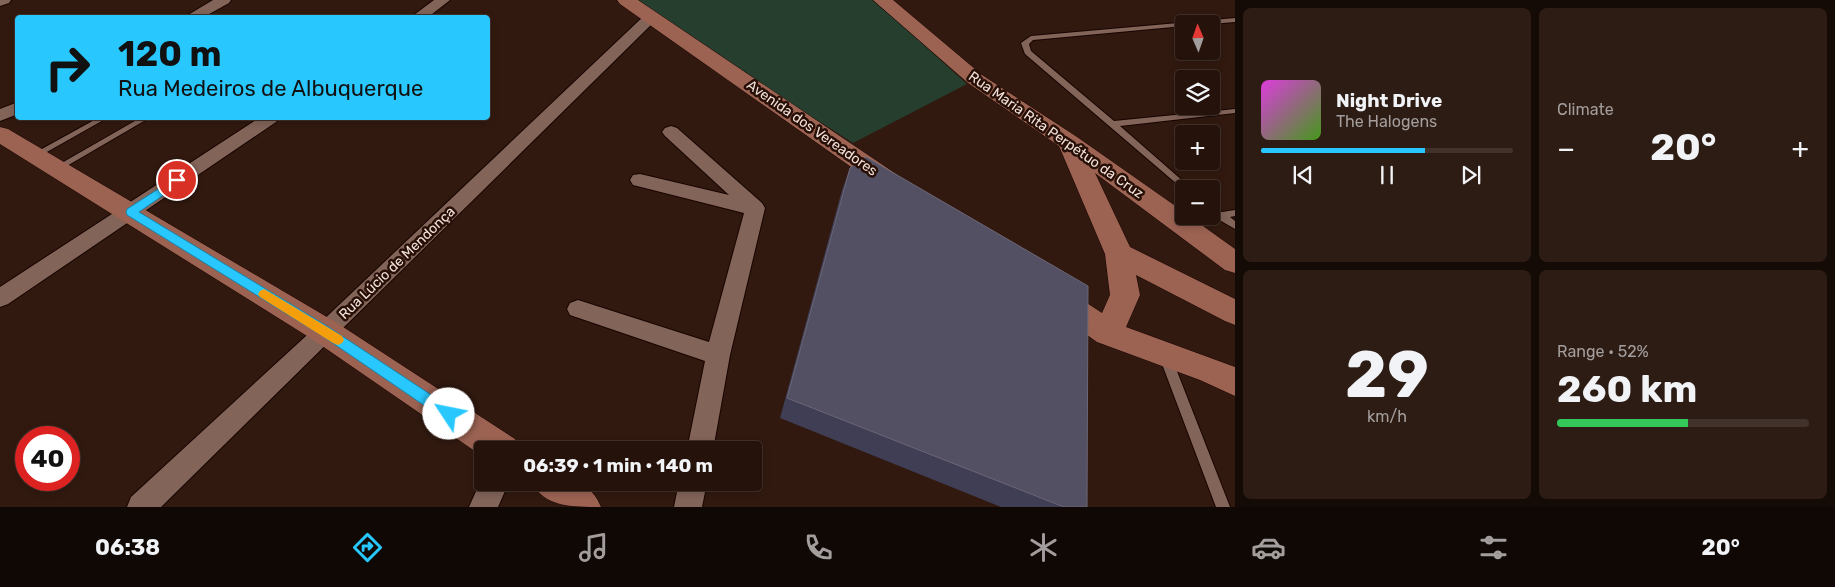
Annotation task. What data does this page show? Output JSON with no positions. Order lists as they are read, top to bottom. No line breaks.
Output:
{"streets":{"main road":["Avenida dos Vereadores","Rua Maria Rita Perpétuo da Cruz"],"street":["Rua Lúcio de Mendonça"]},"crossings":[["Avenida dos Vereadores","Rua Lúcio de Mendonça"]],"north":"top","page":{"tile":["Climate",["29","km/h"],["Range · 52%","260 km"]],"map_buttons":["+","−"],"turn":["120 m","Rua Medeiros de Albuquerque"],"song":["Night Drive","The Halogens"],"heat":["−","20°","+"],"limit":"40","trip":"06:39 · 1 min · 140 m","tabs":["06:38","20°"]}}
